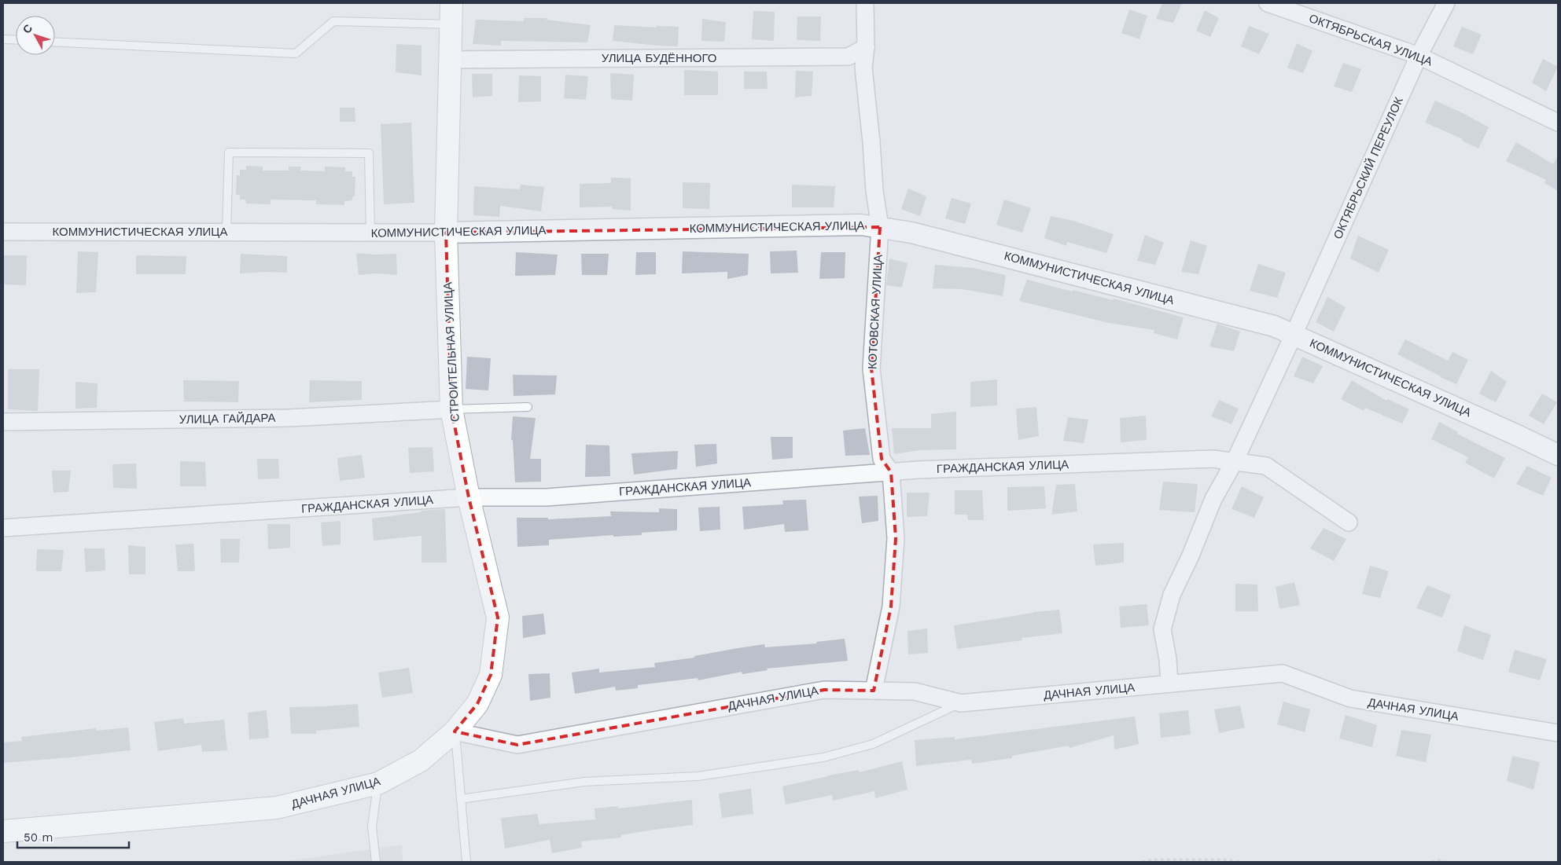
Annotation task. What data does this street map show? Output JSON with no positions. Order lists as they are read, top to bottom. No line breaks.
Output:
{"streets":{"main road":["СТРОИТЕЛЬНАЯ УЛИЦА","ДАЧНАЯ УЛИЦА"],"street":["ОКТЯБРЬСКАЯ УЛИЦА","УЛИЦА БУДЁННОГО","ОКТЯБРЬСКИЙ ПЕРЕУЛОК","КОММУНИСТИЧЕСКАЯ УЛИЦА","КОТОВСКАЯ УЛИЦА","УЛИЦА ГАЙДАРА","ГРАЖДАНСКАЯ УЛИЦА"]},"crossings":[["ОКТЯБРЬСКАЯ УЛИЦА","ОКТЯБРЬСКИЙ ПЕРЕУЛОК"],["УЛИЦА БУДЁННОГО","КОТОВСКАЯ УЛИЦА"],["УЛИЦА БУДЁННОГО","СТРОИТЕЛЬНАЯ УЛИЦА"],["ОКТЯБРЬСКИЙ ПЕРЕУЛОК","КОММУНИСТИЧЕСКАЯ УЛИЦА"],["ОКТЯБРЬСКИЙ ПЕРЕУЛОК","ГРАЖДАНСКАЯ УЛИЦА"],["КОММУНИСТИЧЕСКАЯ УЛИЦА","КОТОВСКАЯ УЛИЦА"],["КОММУНИСТИЧЕСКАЯ УЛИЦА","СТРОИТЕЛЬНАЯ УЛИЦА"],["КОТОВСКАЯ УЛИЦА","ГРАЖДАНСКАЯ УЛИЦА"],["КОТОВСКАЯ УЛИЦА","ДАЧНАЯ УЛИЦА"],["СТРОИТЕЛЬНАЯ УЛИЦА","УЛИЦА ГАЙДАРА"],["СТРОИТЕЛЬНАЯ УЛИЦА","ГРАЖДАНСКАЯ УЛИЦА"],["СТРОИТЕЛЬНАЯ УЛИЦА","ДАЧНАЯ УЛИЦА"]],"scale_bar":"50 m","north":"top left"}
